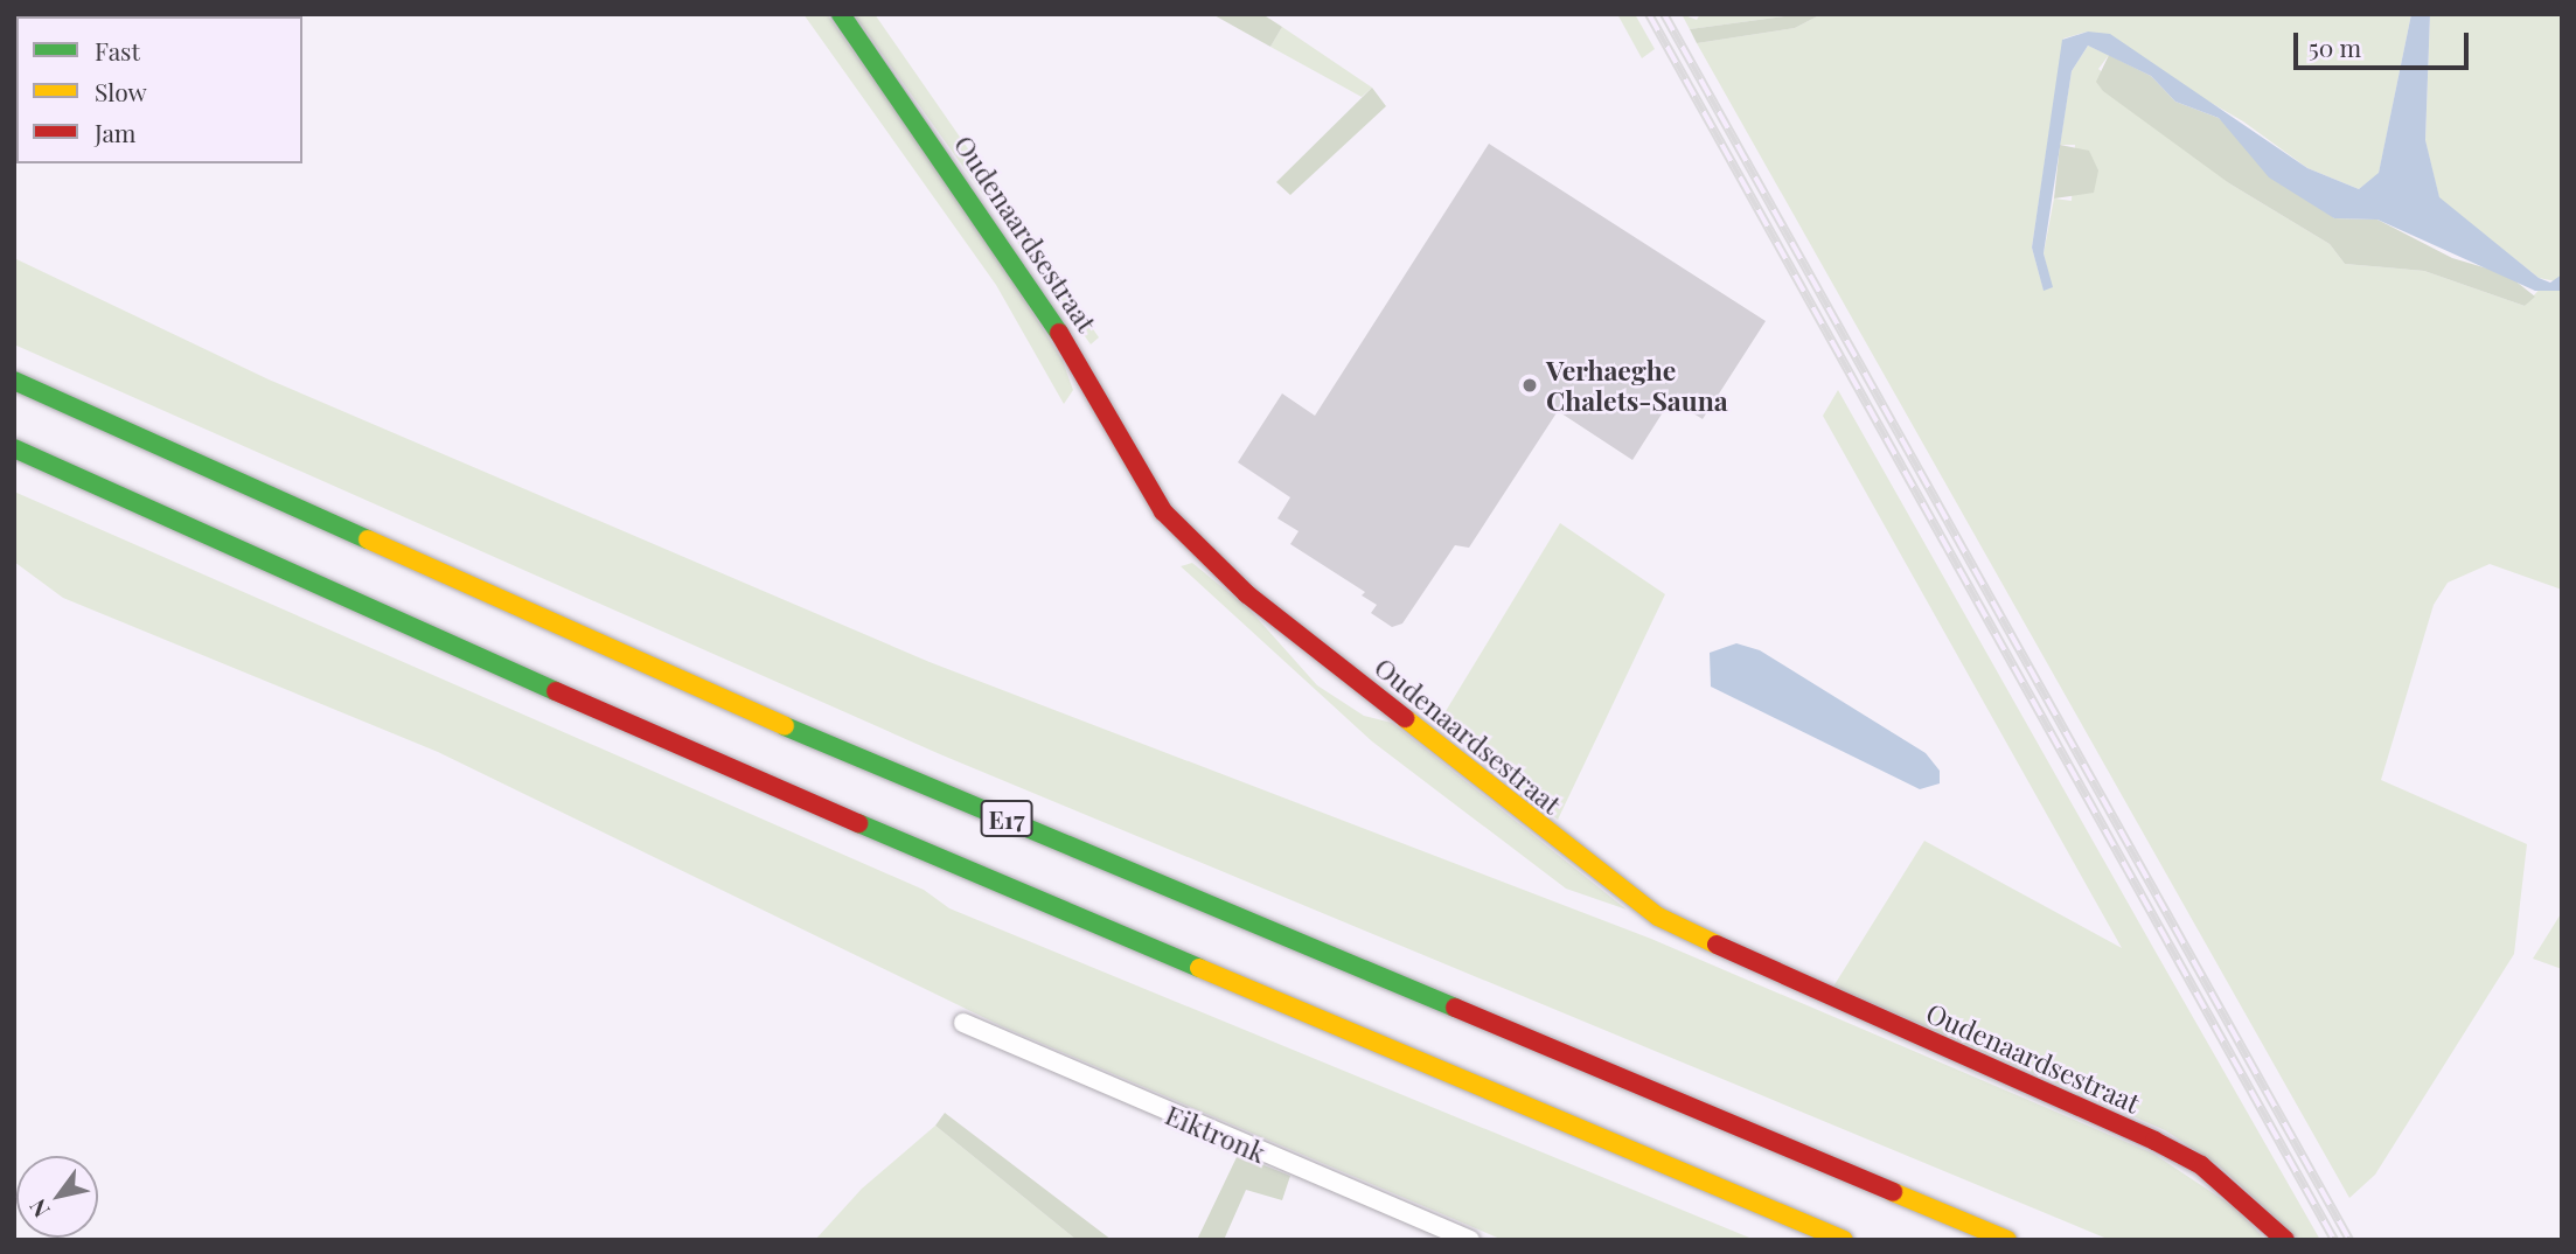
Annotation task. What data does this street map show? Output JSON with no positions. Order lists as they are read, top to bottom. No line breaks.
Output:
{"streets":{"main road":["Oudenaardsestraat","E17"],"street":["Eiktronk"]},"places":["Verhaeghe Chalets-Sauna"],"legend":["Fast","Slow","Jam"],"scale_bar":"50 m","north":"bottom left"}
